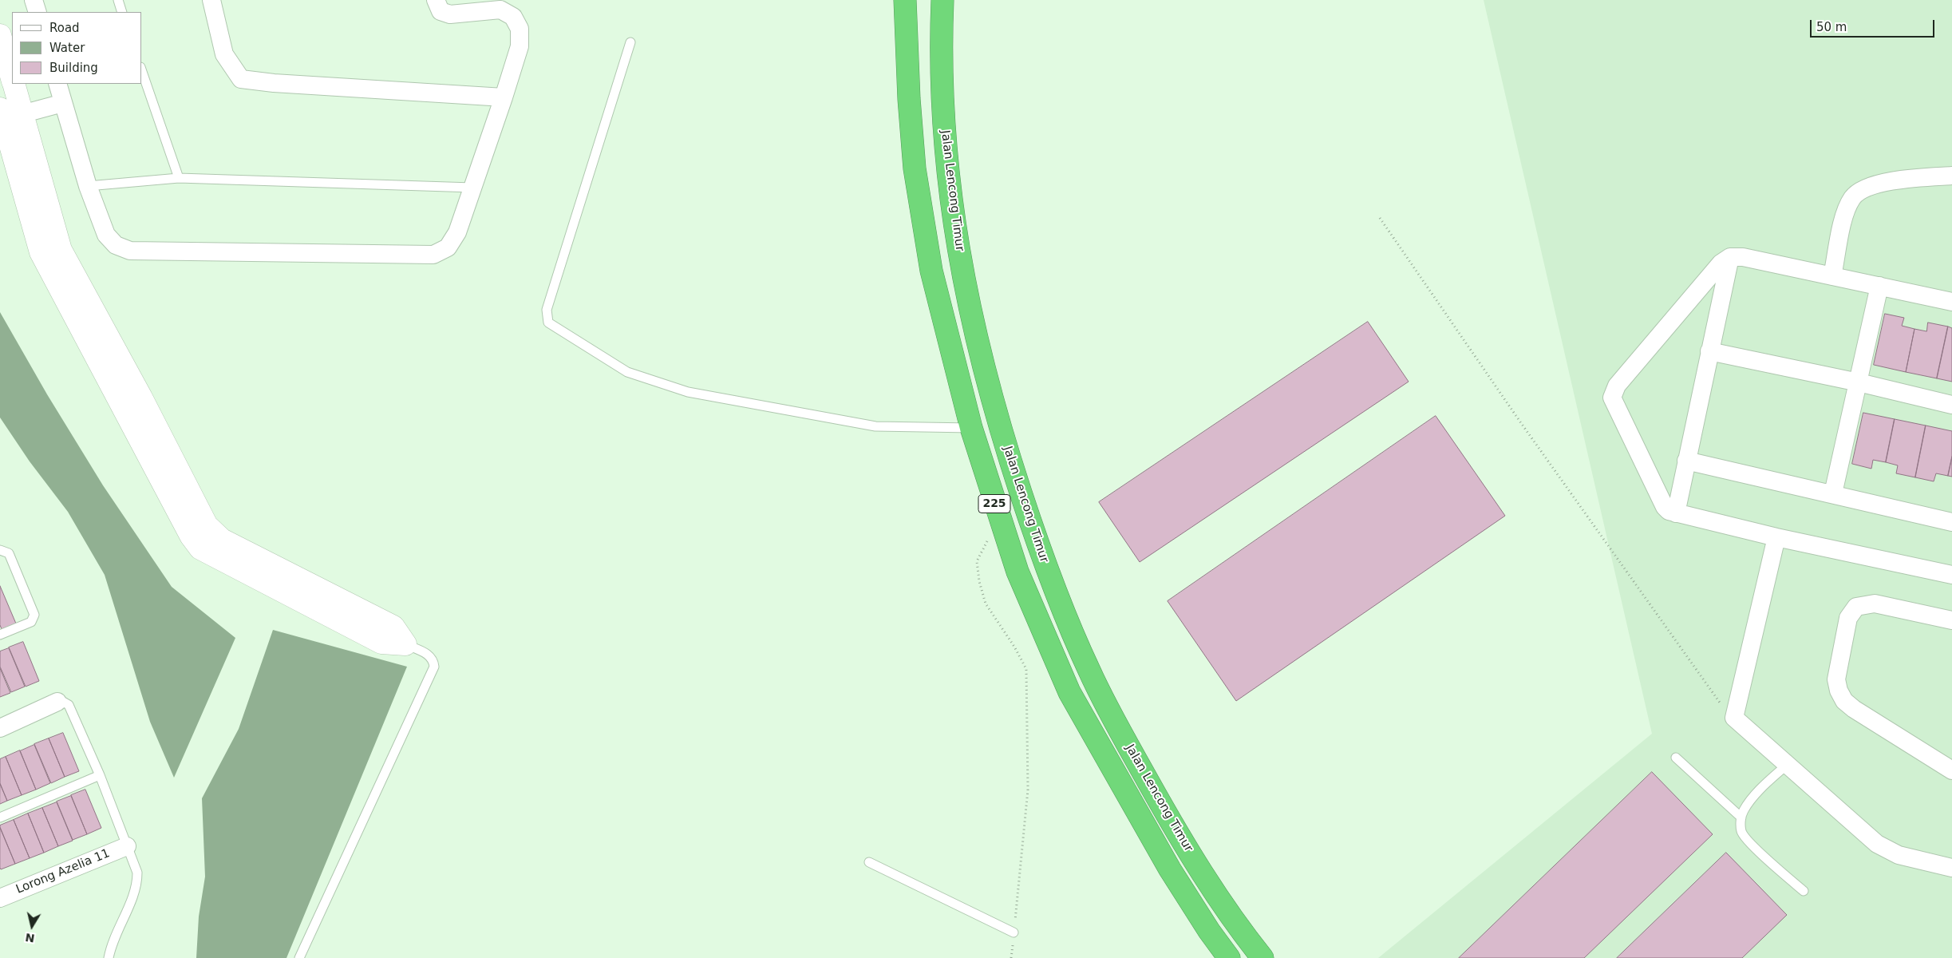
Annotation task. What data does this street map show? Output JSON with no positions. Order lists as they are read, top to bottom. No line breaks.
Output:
{"streets":{"highway":["Jalan Lencong Timur","225"],"street":["Lorong Azelia 11"]},"crossings":[["Jalan Lencong Timur","225"]],"legend":["Road","Water","Building"],"scale_bar":"50 m","north":"bottom"}
